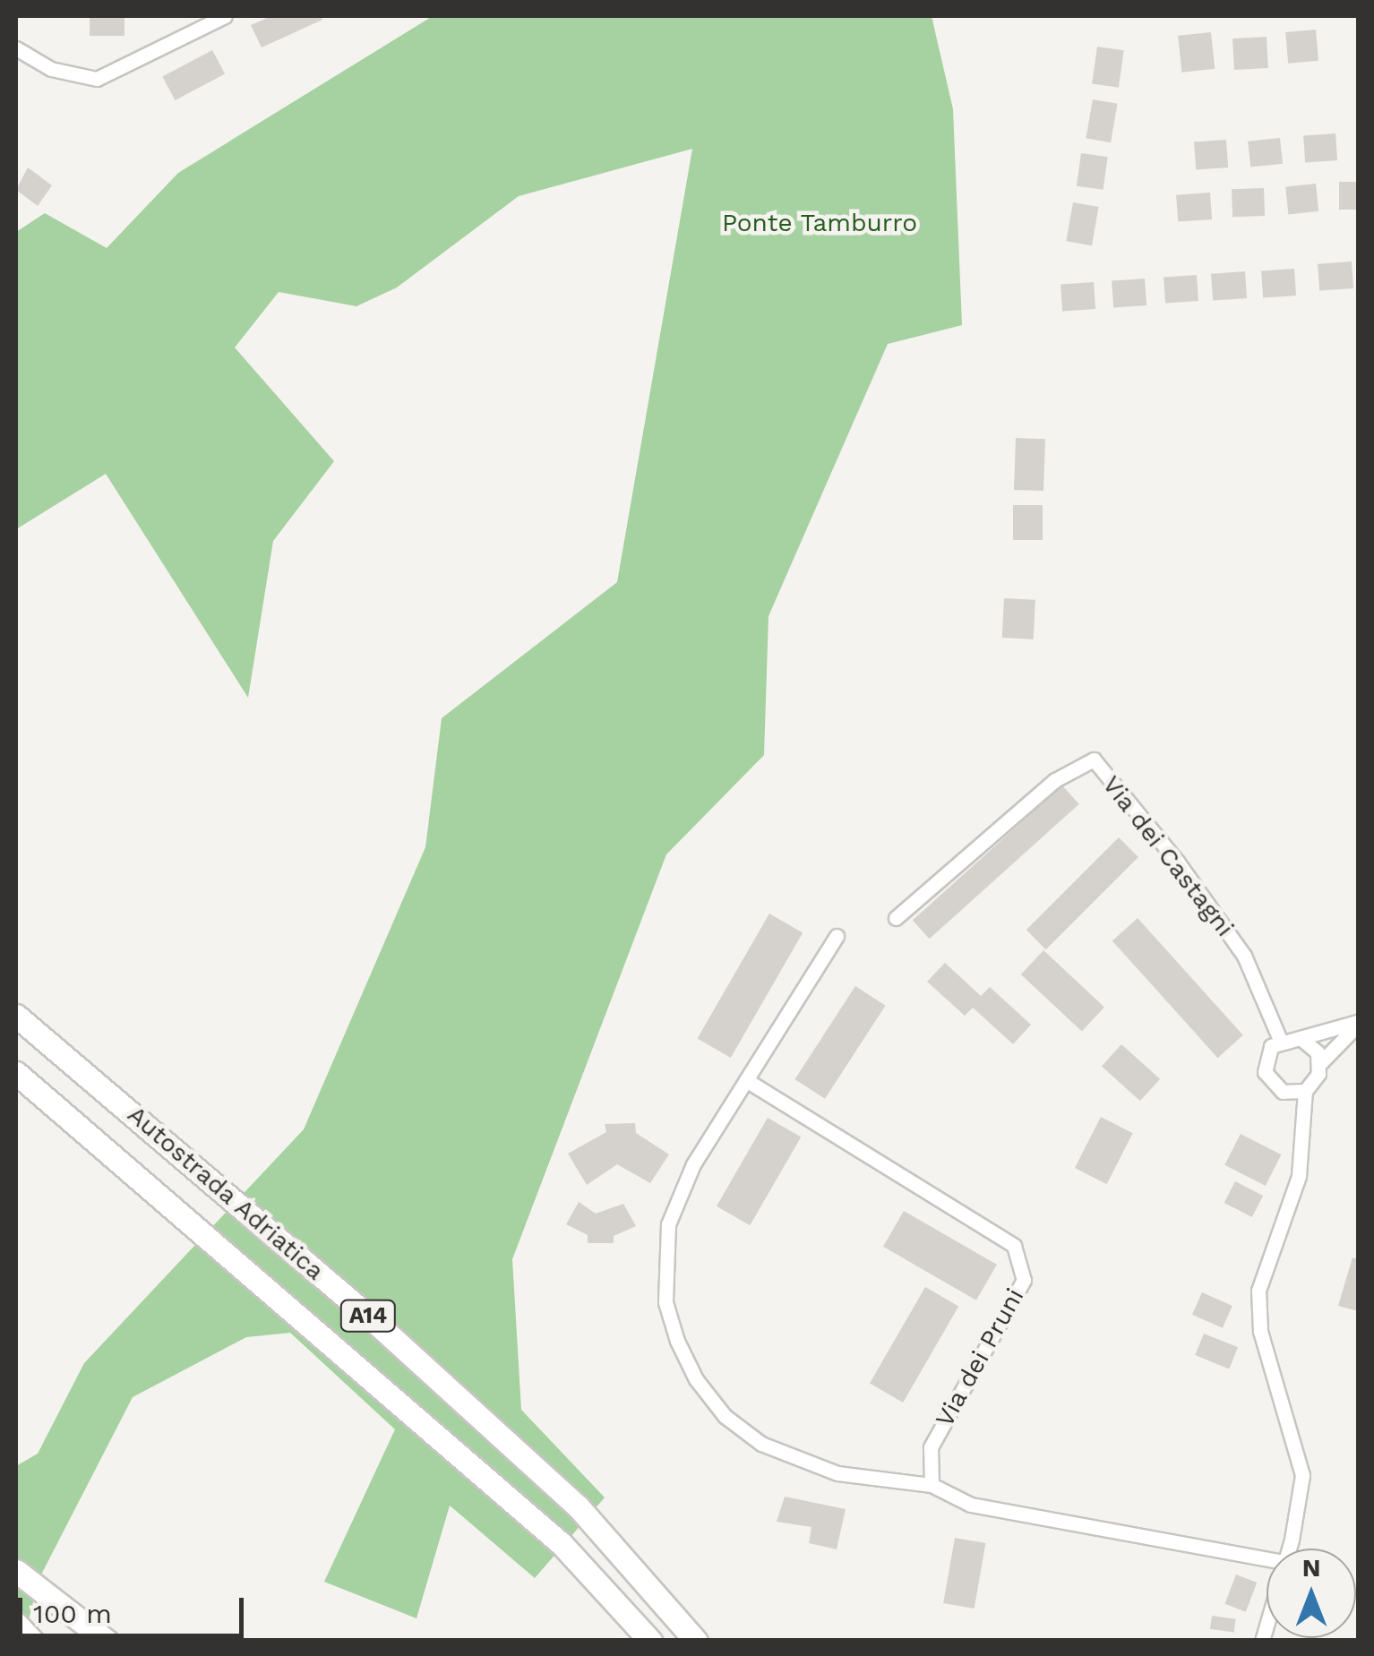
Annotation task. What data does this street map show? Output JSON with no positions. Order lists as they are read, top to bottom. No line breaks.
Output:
{"streets":{"highway":["Autostrada Adriatica","A14"],"street":["Via dei Castagni","Via dei Pruni"]},"parks":["Ponte Tamburro"],"scale_bar":"100 m","north":"top"}
